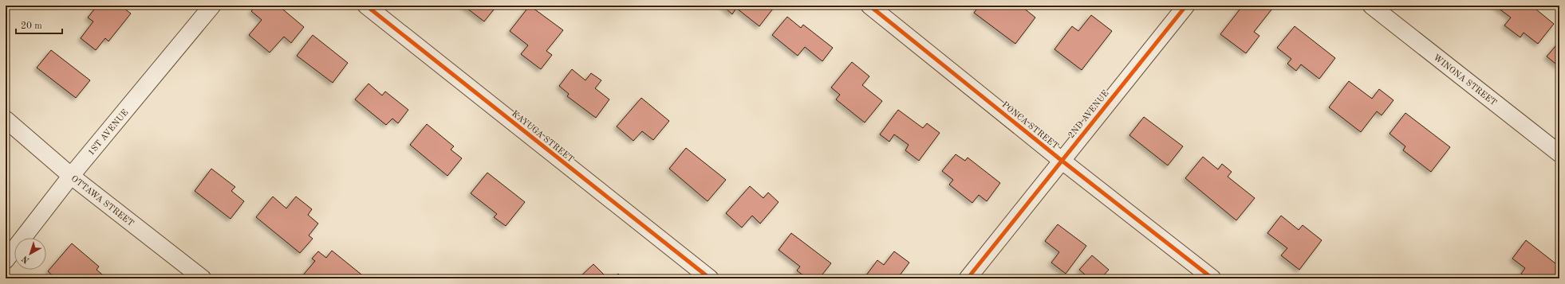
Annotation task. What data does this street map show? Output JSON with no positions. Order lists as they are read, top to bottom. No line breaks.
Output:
{"streets":{"street":["WINONA STREET","2ND AVENUE","PONCA STREET","1ST AVENUE","KAYUGA STREET","OTTAWA STREET"]},"crossings":[["2ND AVENUE","PONCA STREET"],["1ST AVENUE","OTTAWA STREET"]],"scale_bar":"20 m","north":"bottom left"}
